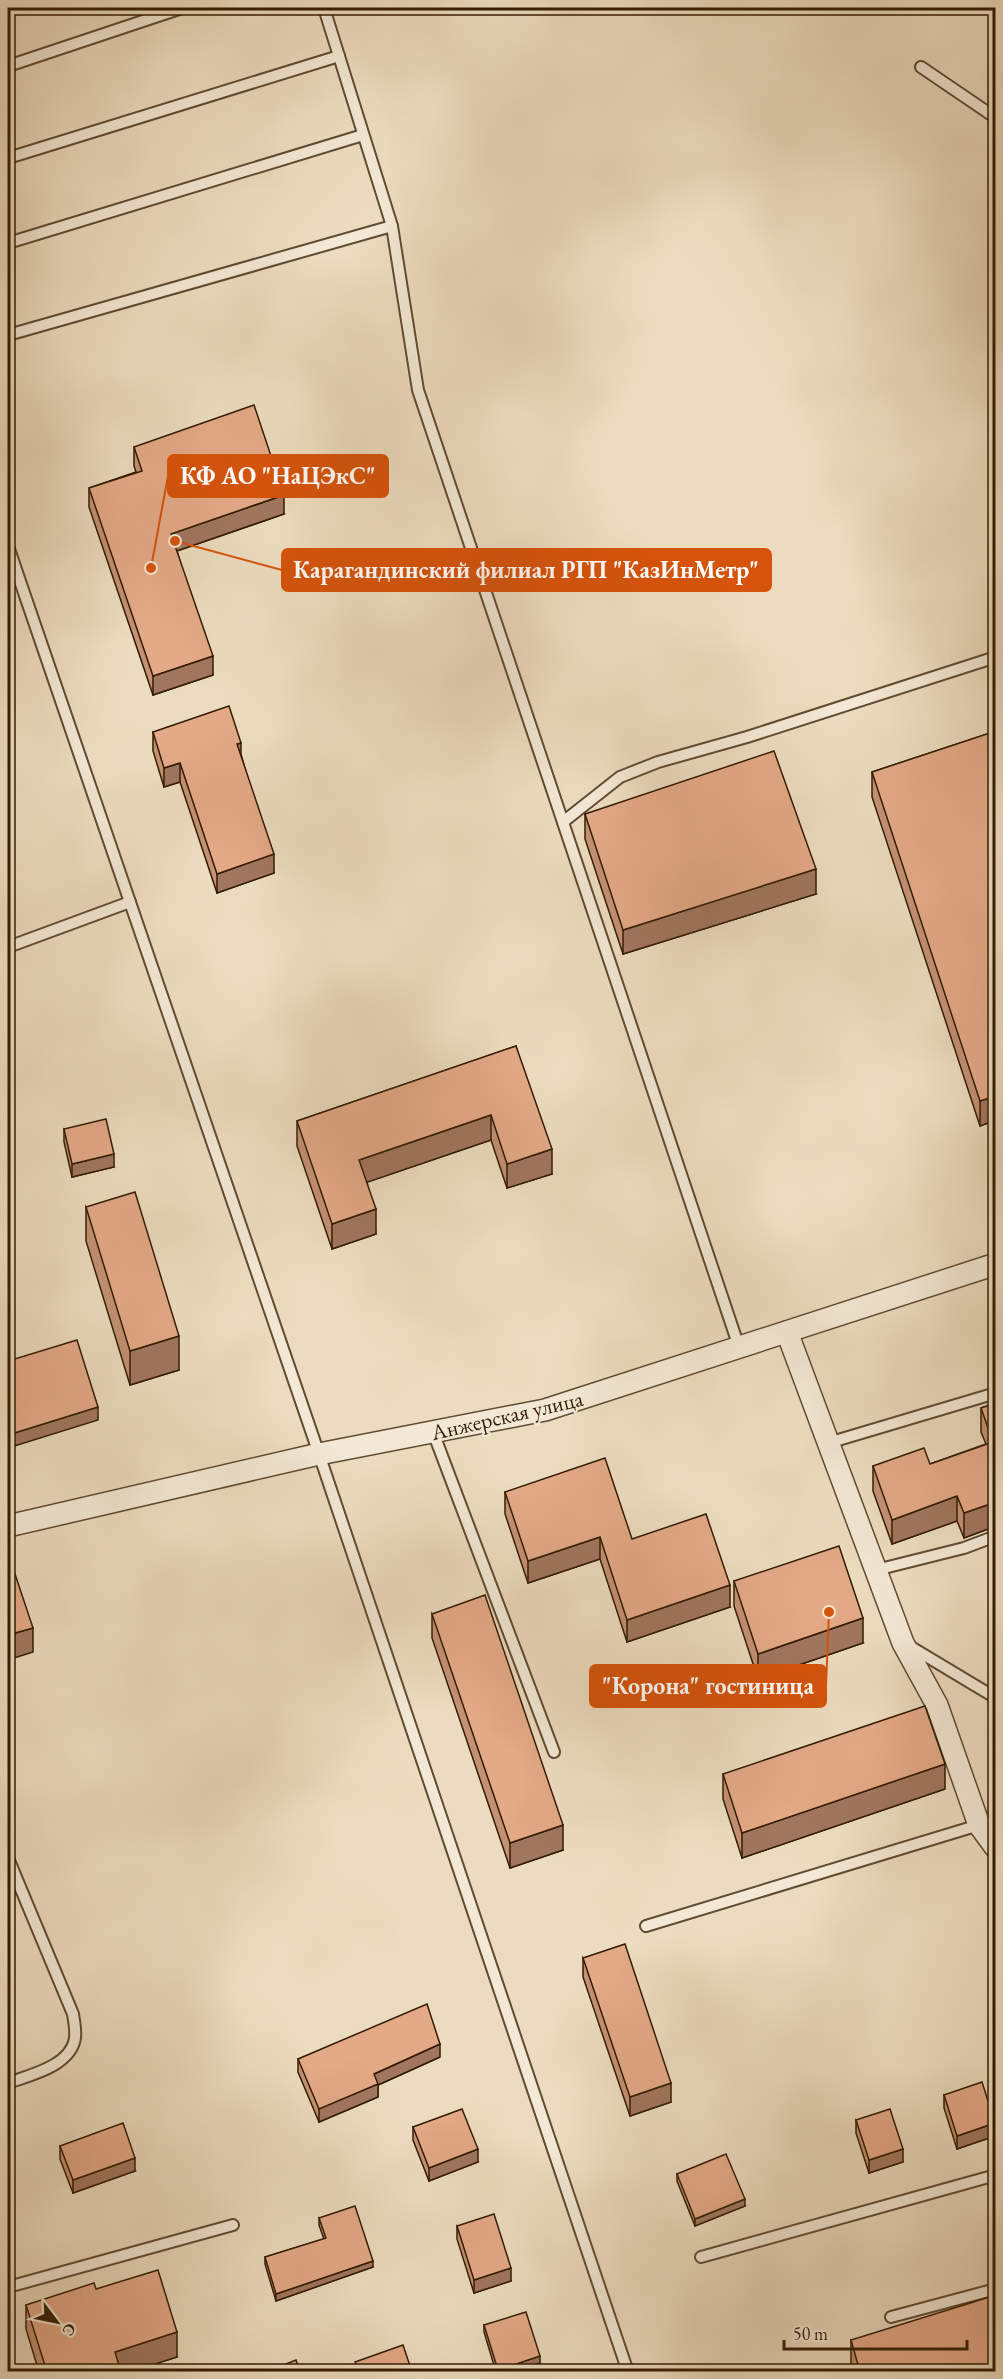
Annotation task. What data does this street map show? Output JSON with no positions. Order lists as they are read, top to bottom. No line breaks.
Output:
{"streets":{"street":["Анжерская улица"]},"places":["Карагандинский филиал РГП \"КазИнМетр\"","КФ АО \"НаЦЭкС\"","\"Корона\" гостиница"],"scale_bar":"50 m","north":"bottom right"}
